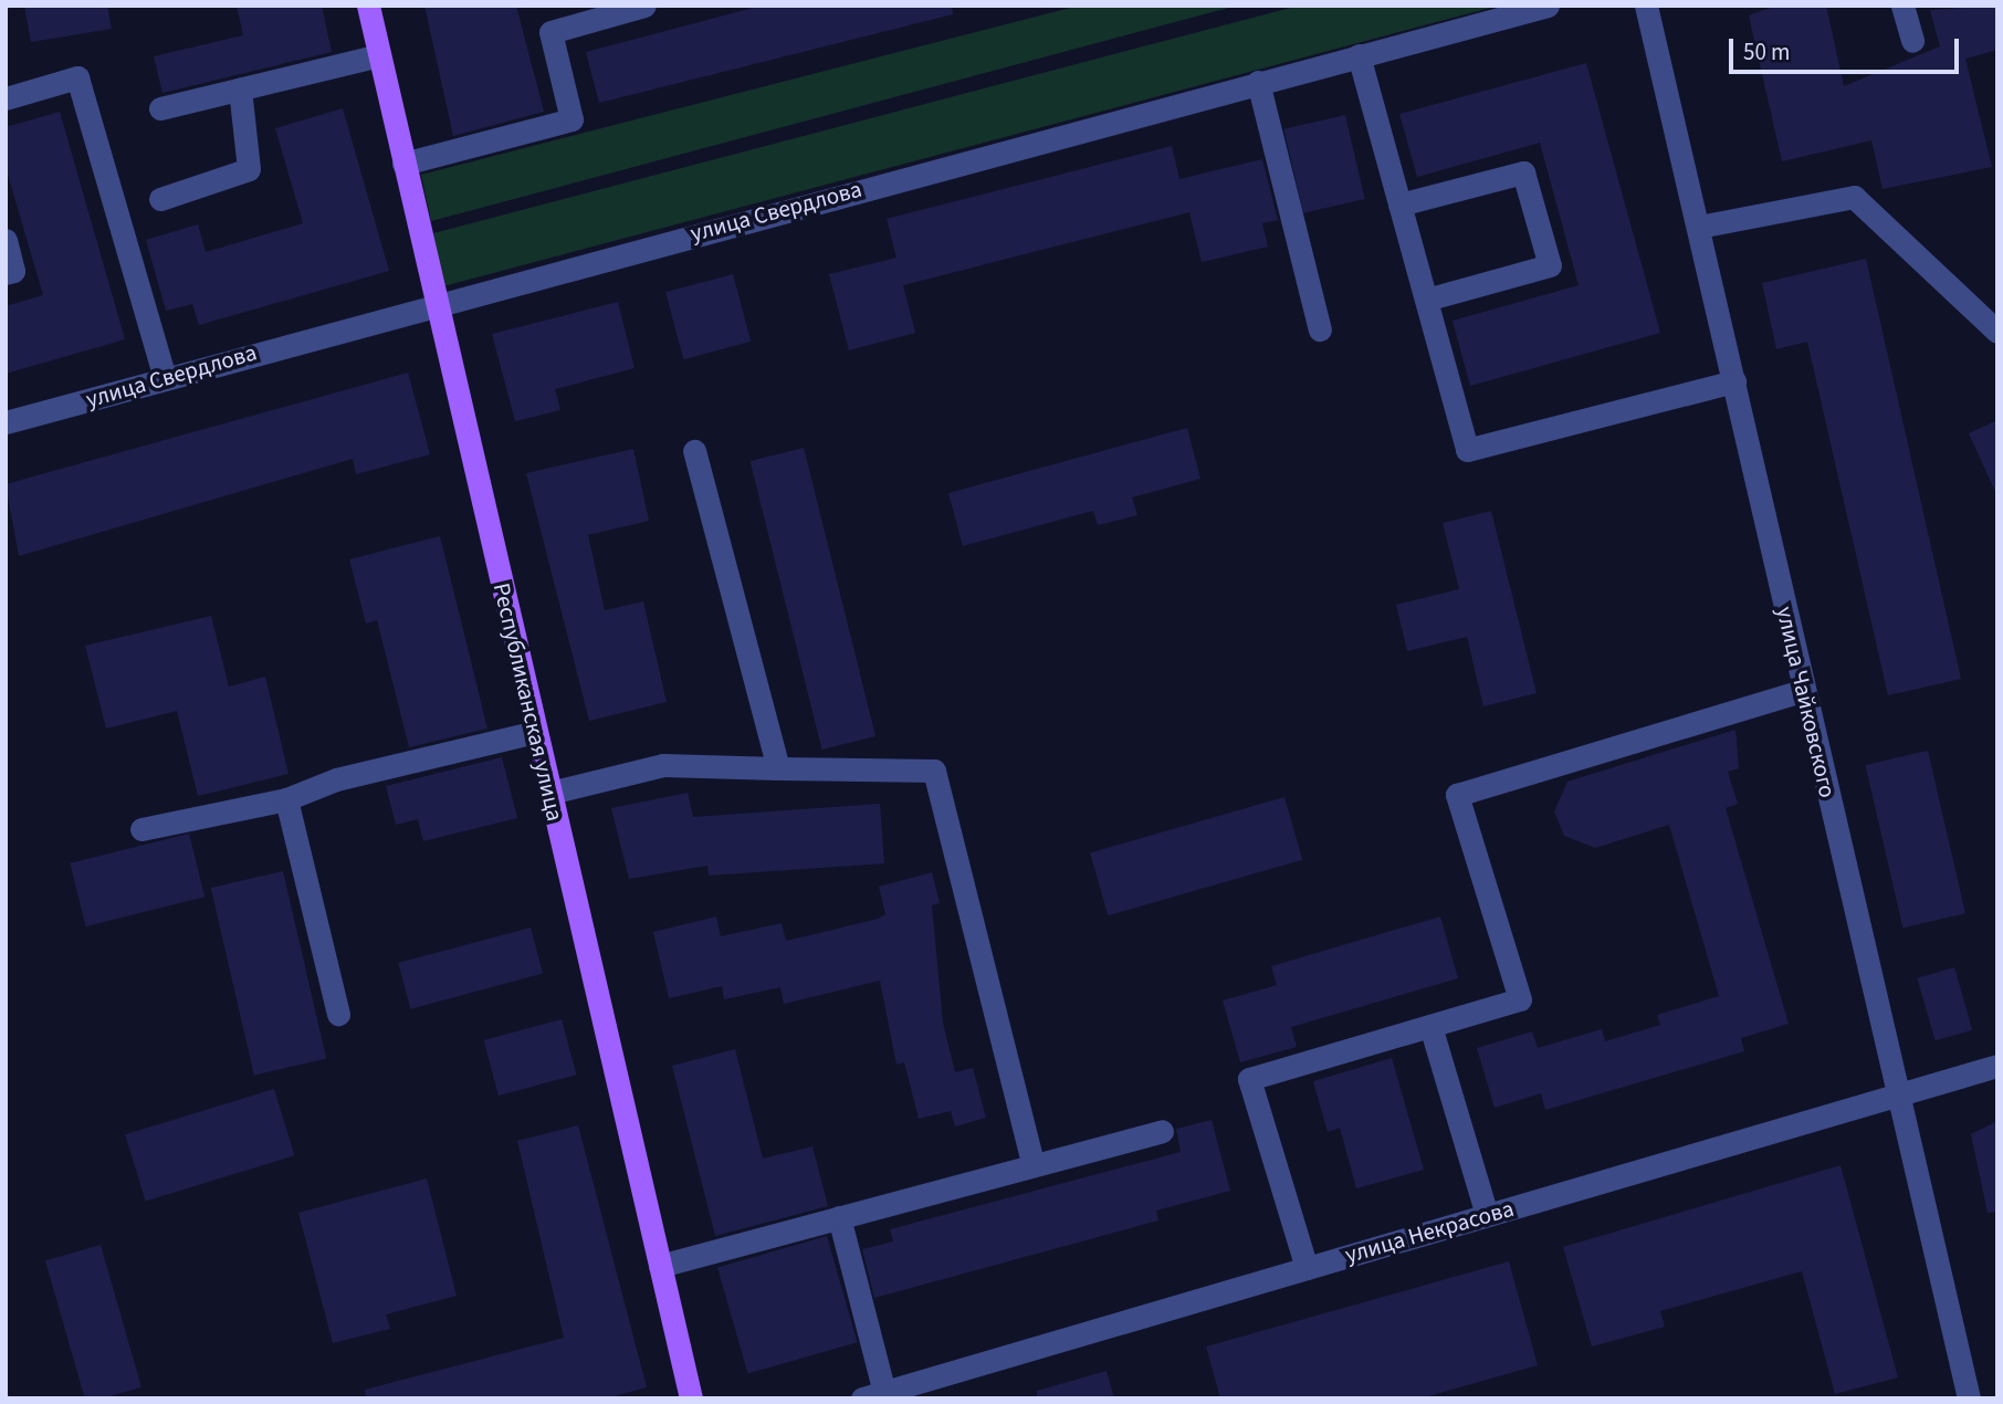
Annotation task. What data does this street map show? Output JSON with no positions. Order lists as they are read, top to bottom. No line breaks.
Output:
{"streets":{"main road":["Республиканская улица"],"street":["улица Свердлова","улица Чайковского","улица Некрасова"]},"crossings":[["улица Свердлова","Республиканская улица"],["улица Чайковского","улица Некрасова"]],"scale_bar":"50 m"}
